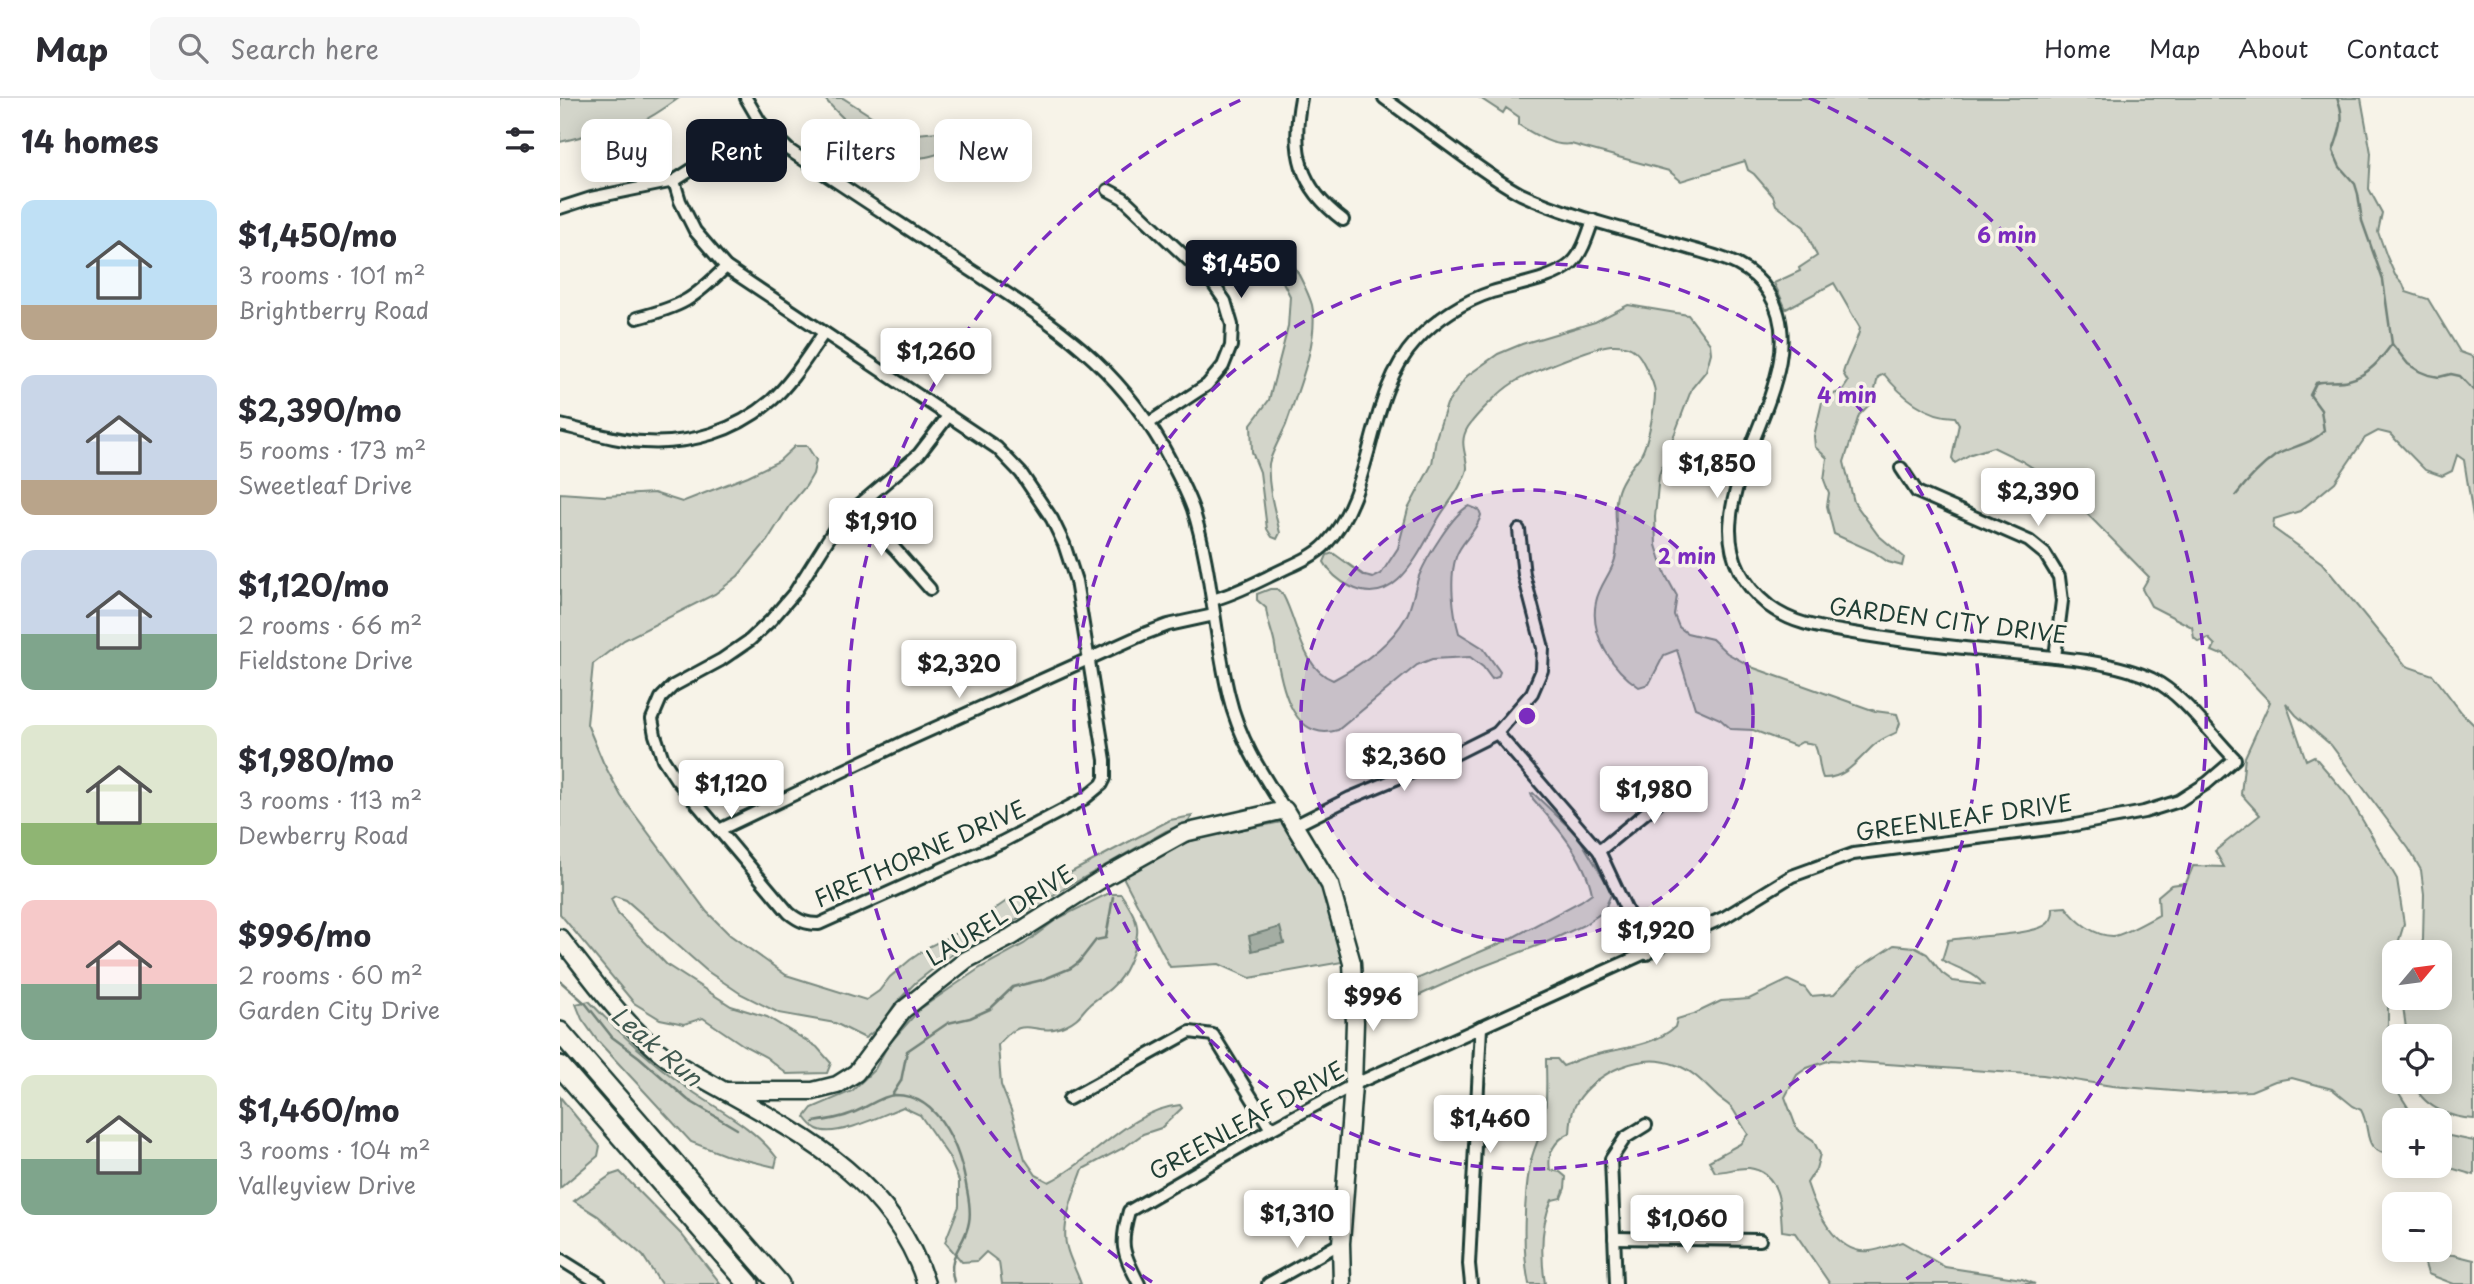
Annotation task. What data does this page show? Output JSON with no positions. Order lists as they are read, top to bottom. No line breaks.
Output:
{"streets":{"street":["GARDEN CITY DRIVE","GREENLEAF DRIVE","FIRETHORNE DRIVE","LAUREL DRIVE"]},"crossings":[["GARDEN CITY DRIVE","GREENLEAF DRIVE"]],"water":["Leak Run"],"north":"top right","page":{"header":"Map","search":"Search here","nav":["Home","Map","About","Contact"],"heading":"14 homes","chip":["Buy","Rent","Filters","New"],"list":[{"name":"$1,450/mo","note":"3 rooms · 101 m² · Brightberry Road"},{"name":"$2,390/mo","note":"5 rooms · 173 m² · Sweetleaf Drive"},{"name":"$1,120/mo","note":"2 rooms · 66 m² · Fieldstone Drive"},{"name":"$1,980/mo","note":"3 rooms · 113 m² · Dewberry Road"},{"name":"$996/mo","note":"2 rooms · 60 m² · Garden City Drive"},{"name":"$1,460/mo","note":"3 rooms · 104 m² · Valleyview Drive"}],"price":["$1,450","$1,260","$1,850","$2,390","$1,910","$2,320","$2,360","$1,120","$1,980","$1,920","$996","$1,460","$1,310","$1,060"],"map_buttons":["+","−"]},"rings":["6 min","4 min","2 min"]}
